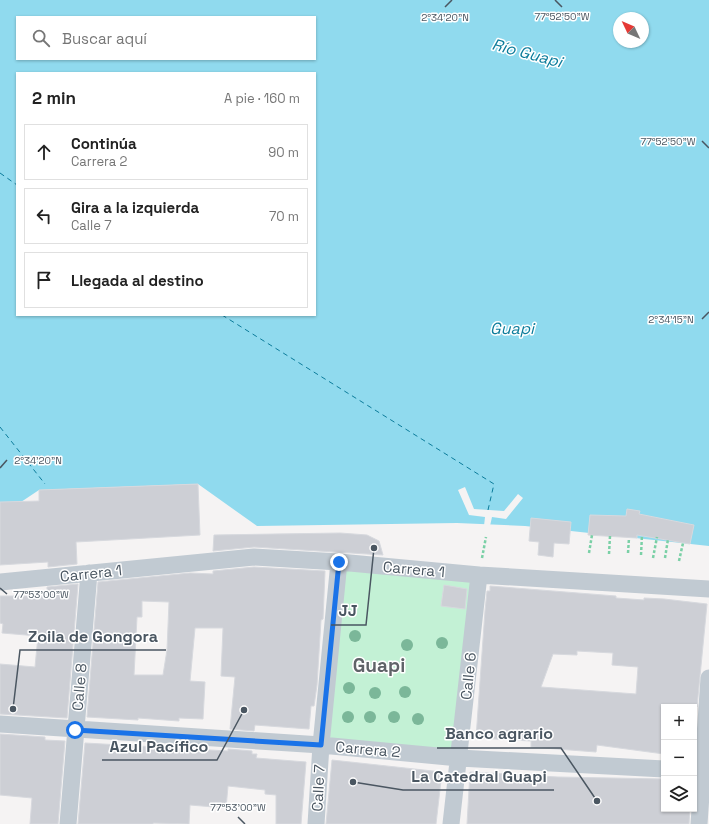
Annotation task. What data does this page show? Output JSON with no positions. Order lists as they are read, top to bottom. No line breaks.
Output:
{"streets":{"street":["Carrera 1","Calle 6","Calle 8","Carrera 2","Calle 7"]},"crossings":[["Carrera 1","Calle 6"],["Carrera 1","Calle 8"],["Carrera 1","Calle 7"],["Calle 6","Carrera 2"],["Calle 8","Carrera 2"],["Carrera 2","Calle 7"]],"districts":["Guapi"],"water":["Río Guapi","Guapi"],"places":["JJ","Zoila de Gongora","Azul Pacífico","La Catedral Guapi","Banco agrario"],"north":"top left","page":{"search":"Buscar aquí","heading":["2 min","A pie · 160 m"],"list":[["Continúa","Carrera 2","90 m"],["Gira a la izquierda","Calle 7","70 m"],"Llegada al destino"],"map_buttons":["+","−"]},"coordinates":["77°52'50\"W","2°34'20\"N","2°34'15\"N","77°53'00\"W"]}
